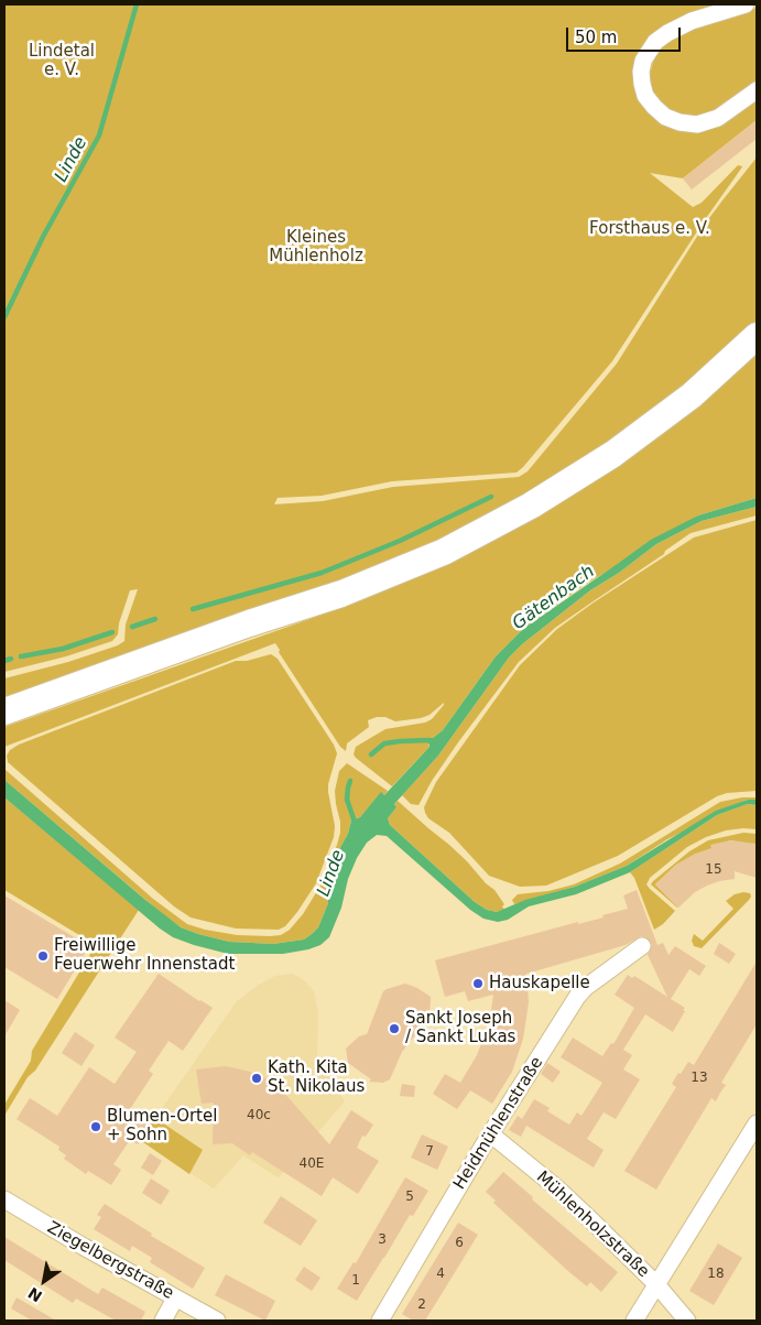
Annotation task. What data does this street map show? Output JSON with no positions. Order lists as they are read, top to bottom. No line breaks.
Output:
{"streets":{"street":["Heidmühlenstraße","Mühlenholzstraße","Ziegelbergstraße"]},"crossings":[["Heidmühlenstraße","Mühlenholzstraße"]],"water":["Linde","Gätenbach"],"parks":["Lindetal e. V.","Forsthaus e. V.","Kleines Mühlenholz"],"places":["Freiwillige Feuerwehr Innenstadt","Hauskapelle","Sankt Joseph / Sankt Lukas","Kath. Kita St. Nikolaus","Blumen-Ortel + Sohn"],"house_numbers":["15","13","40c","7","40E","5","3","6","4","18","1","2"],"scale_bar":"50 m","north":"bottom left"}
